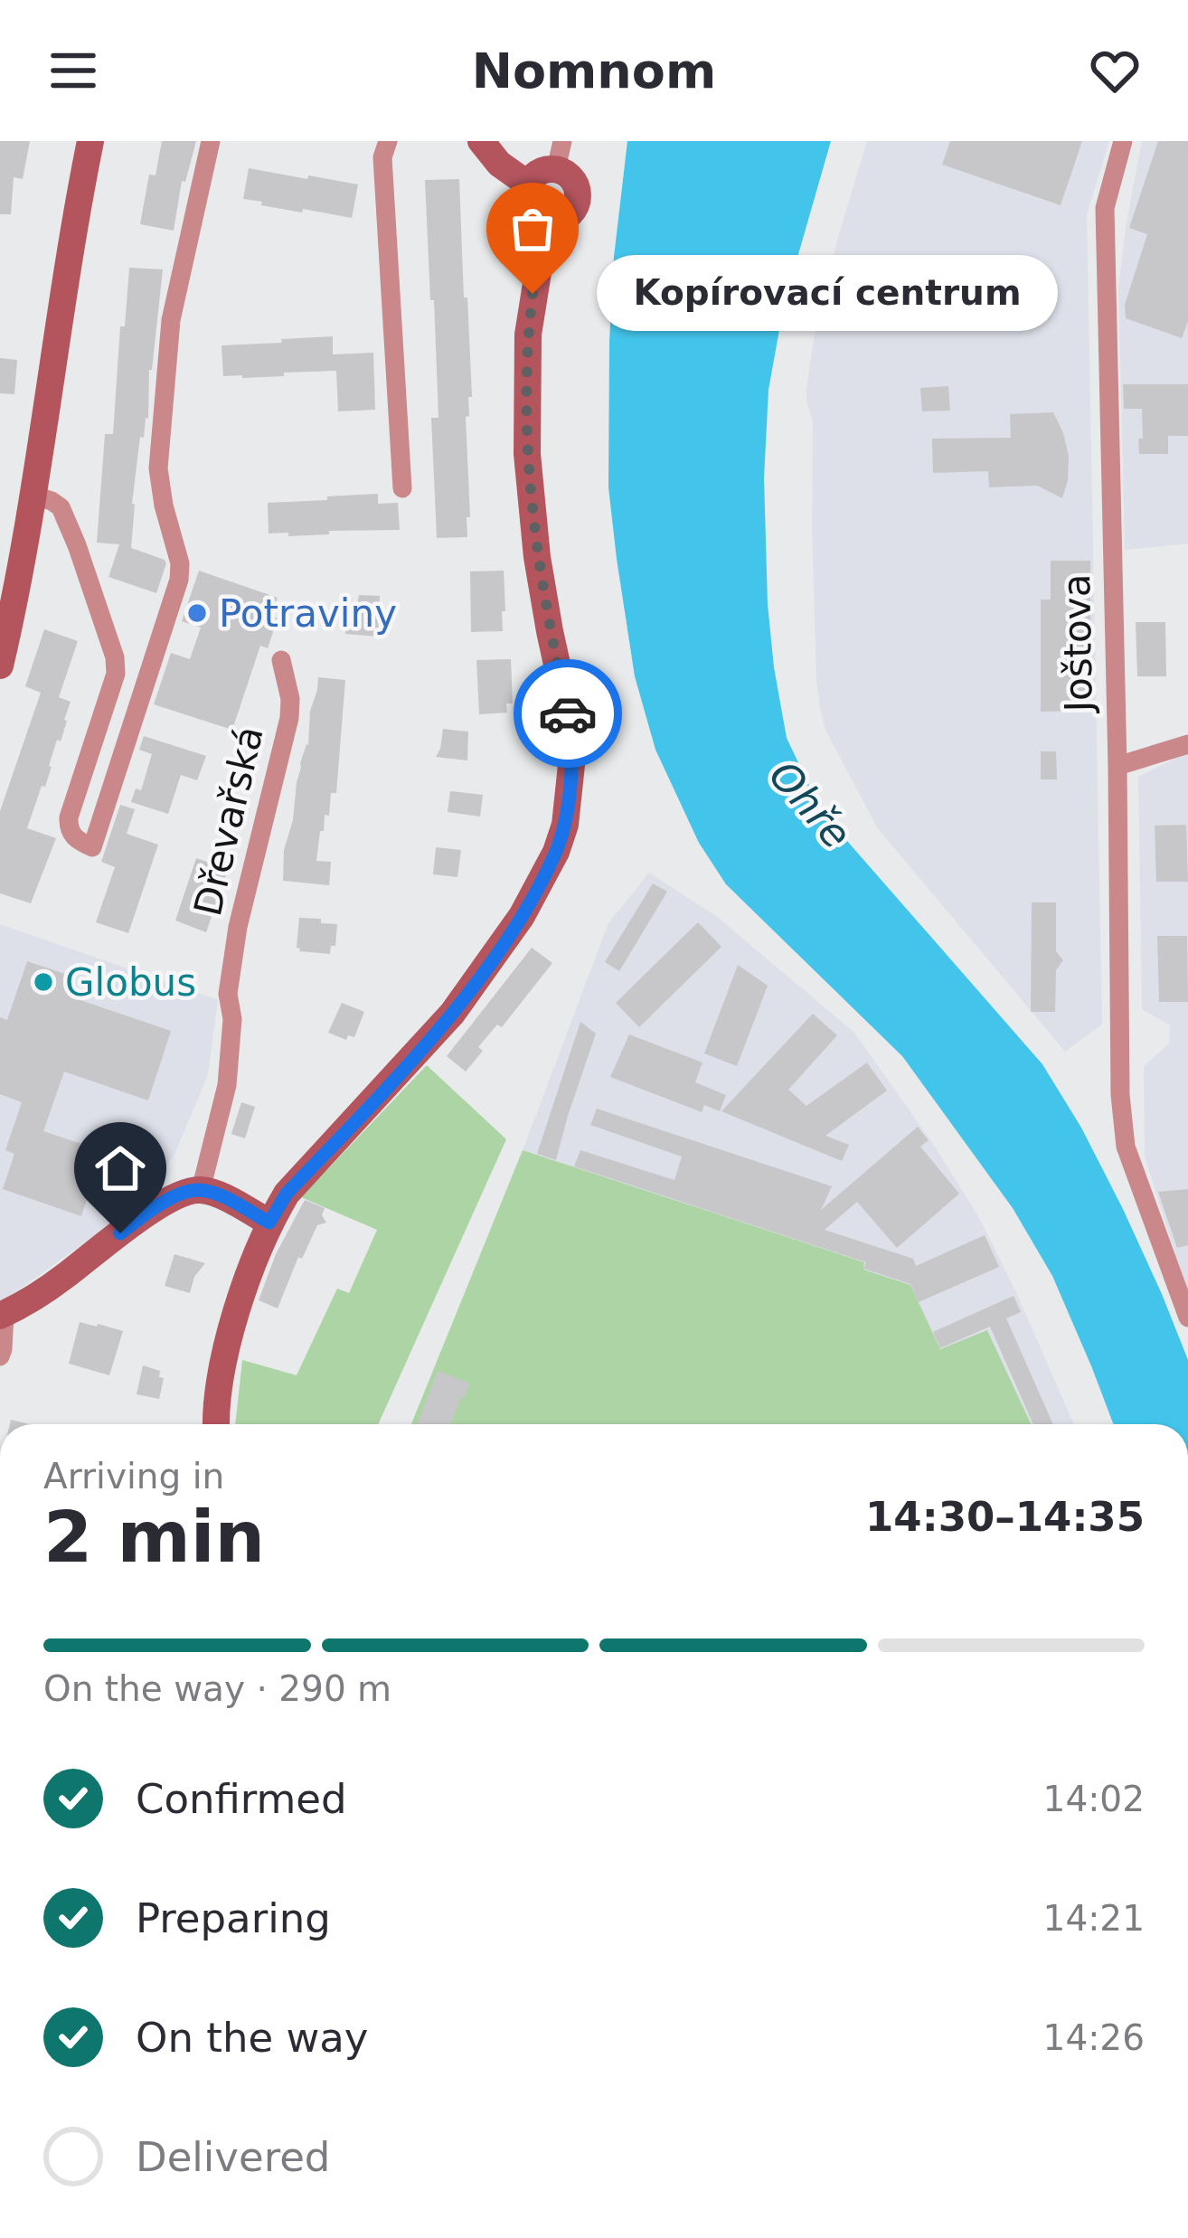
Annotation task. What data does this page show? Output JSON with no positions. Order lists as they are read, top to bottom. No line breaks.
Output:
{"streets":{"street":["Joštova","Dřevařská"]},"water":["Ohře"],"places":["Kopírovací centrum","Potraviny","Globus"],"page":{"header":"Nomnom","bubble":"Kopírovací centrum","heading":["2 min","Arriving in","14:30–14:35"],"bar":"On the way · 290 m","list":[["Confirmed","14:02"],["Preparing","14:21"],["On the way","14:26"],"Delivered"]}}
